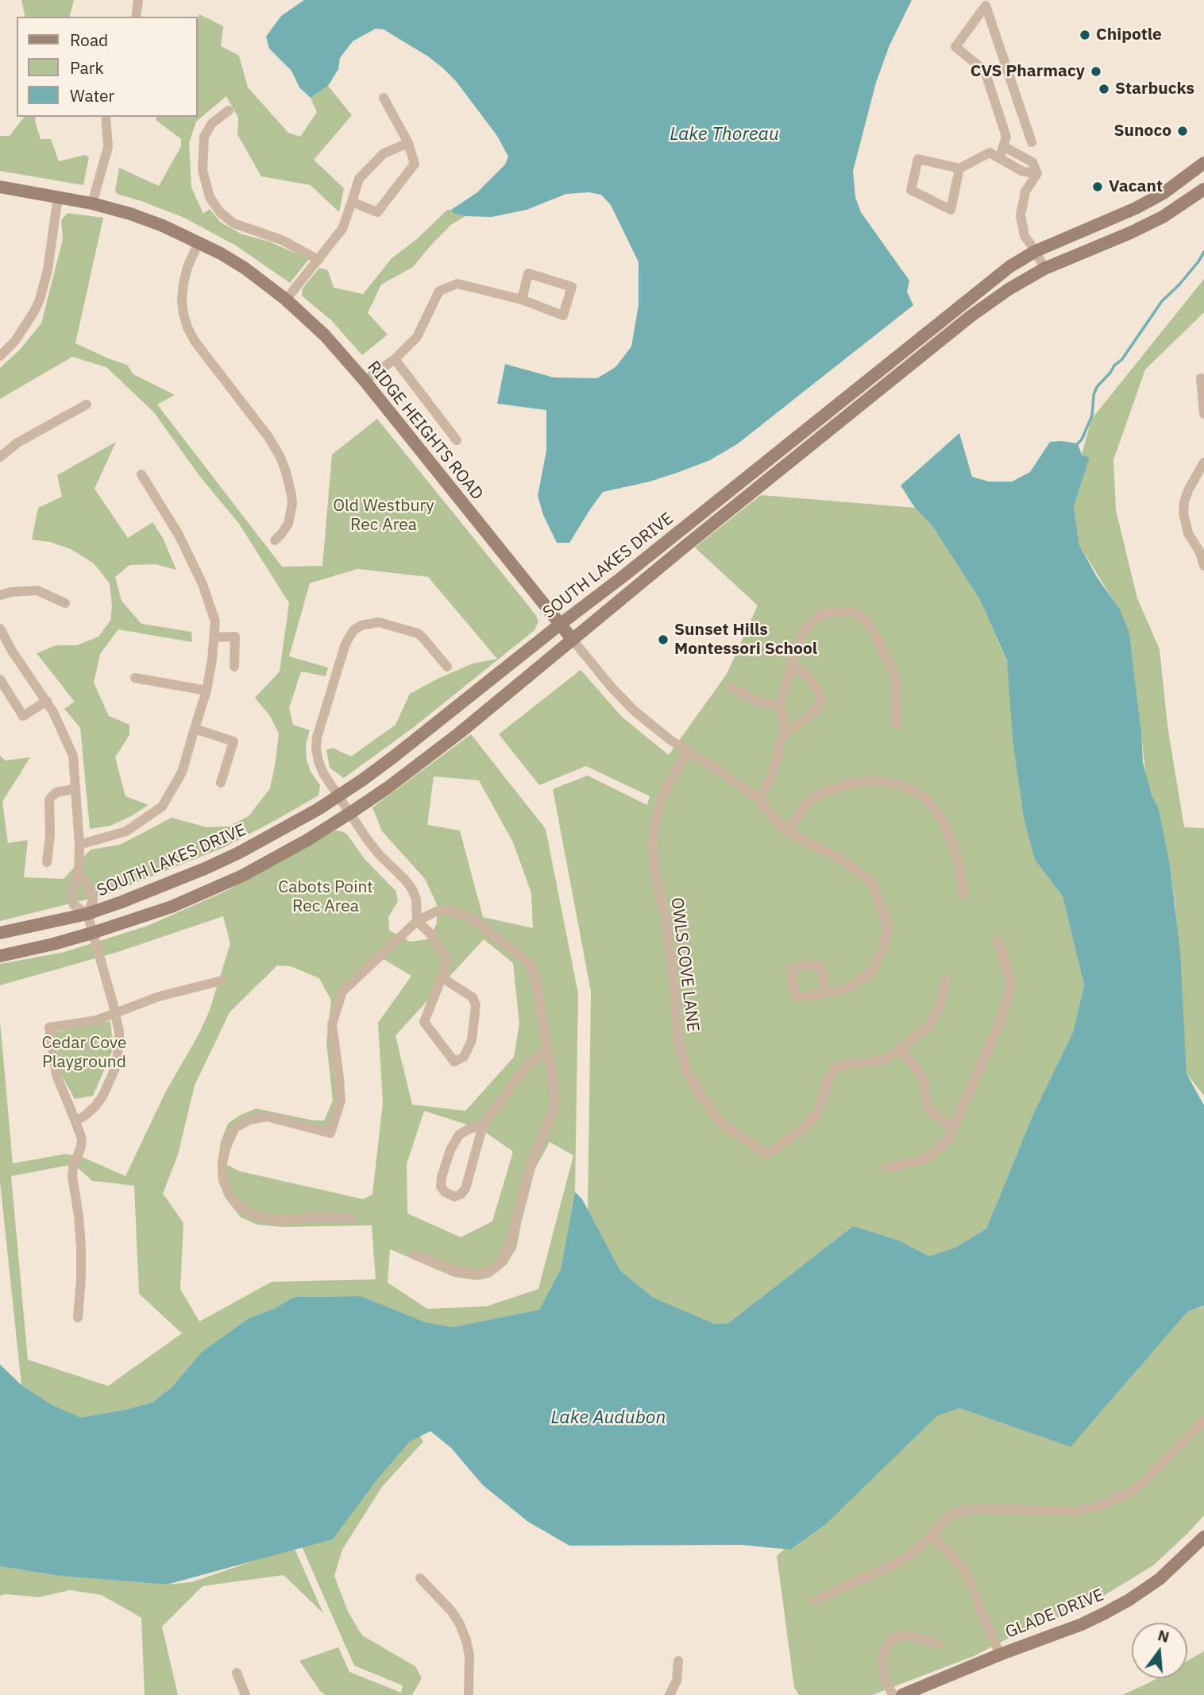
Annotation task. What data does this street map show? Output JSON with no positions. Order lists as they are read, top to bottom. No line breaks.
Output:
{"streets":{"main road":["RIDGE HEIGHTS ROAD","SOUTH LAKES DRIVE","GLADE DRIVE"],"street":["OWLS COVE LANE"]},"crossings":[["RIDGE HEIGHTS ROAD","SOUTH LAKES DRIVE"],["RIDGE HEIGHTS ROAD","OWLS COVE LANE"]],"water":["Lake Thoreau","Lake Audubon"],"parks":["Old Westbury Rec Area","Cabots Point Rec Area","Cedar Cove Playground"],"places":["Chipotle","CVS Pharmacy","Starbucks","Sunoco","Vacant","Sunset Hills Montessori School"],"legend":["Road","Park","Water"],"north":"top"}
